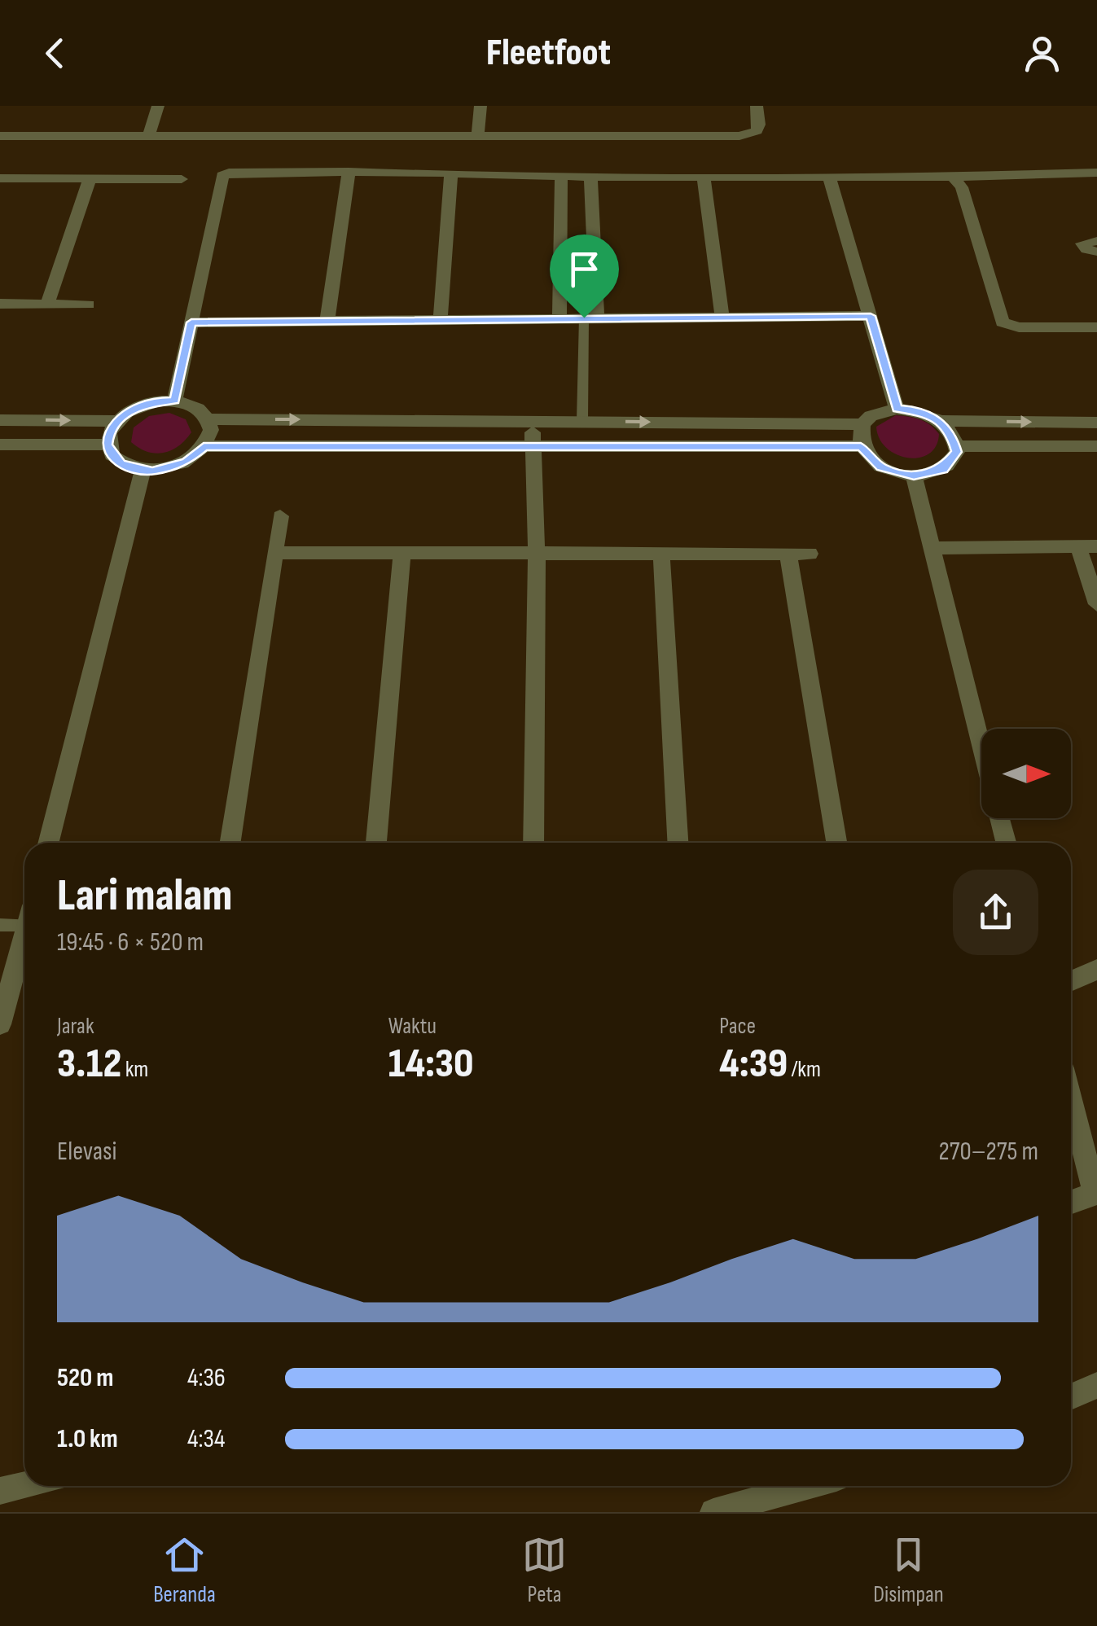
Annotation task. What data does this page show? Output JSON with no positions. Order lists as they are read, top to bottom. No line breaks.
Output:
{"north":"right","page":{"header":"Fleetfoot","heading":["Lari malam","19:45 · 6 × 520 m"],"stats":[["Jarak","3.12 km"],["Waktu","14:30"],["Pace","4:39 /km"]],"chart":["Elevasi","270–275 m"],"list":[{"name":"520 m","note":"4:36"},{"name":"1.0 km","note":"4:34"}],"tabs":["Beranda","Peta","Disimpan"]}}
